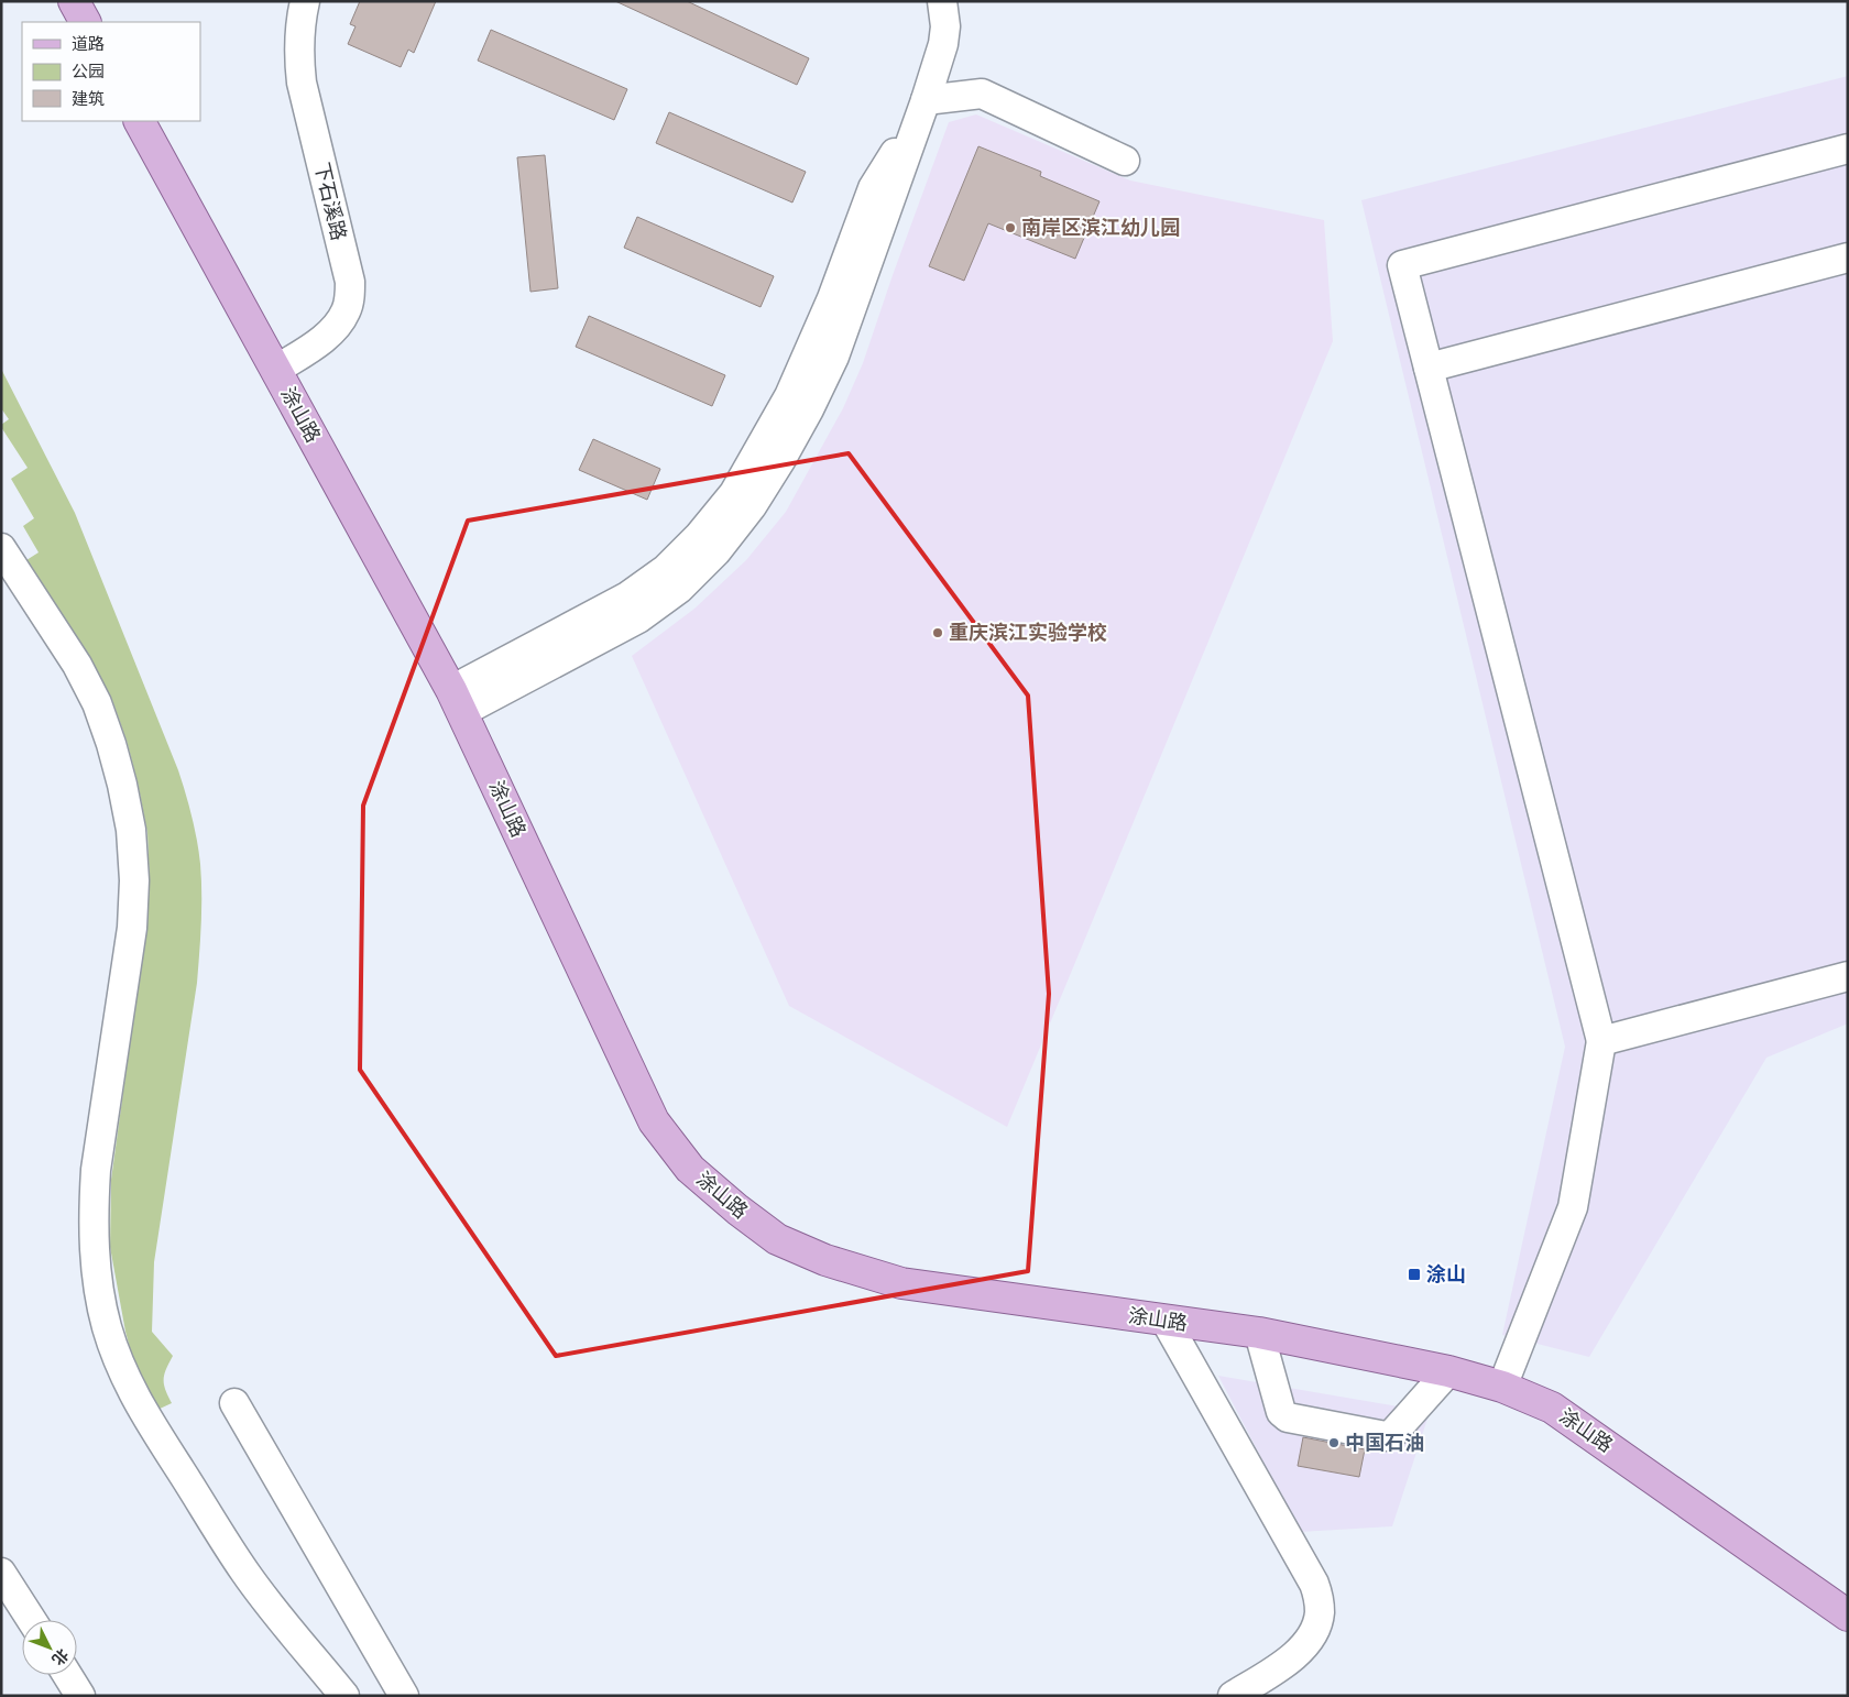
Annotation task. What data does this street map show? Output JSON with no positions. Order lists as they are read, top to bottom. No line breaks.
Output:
{"streets":{"main road":["涂山路"],"street":["下石溪路"]},"crossings":[["下石溪路","涂山路"]],"places":{"other":["南岸区滨江幼儿园","重庆滨江实验学校","中国石油"],"transit":["涂山"]},"legend":["道路","公园","建筑"],"north":"bottom right"}
